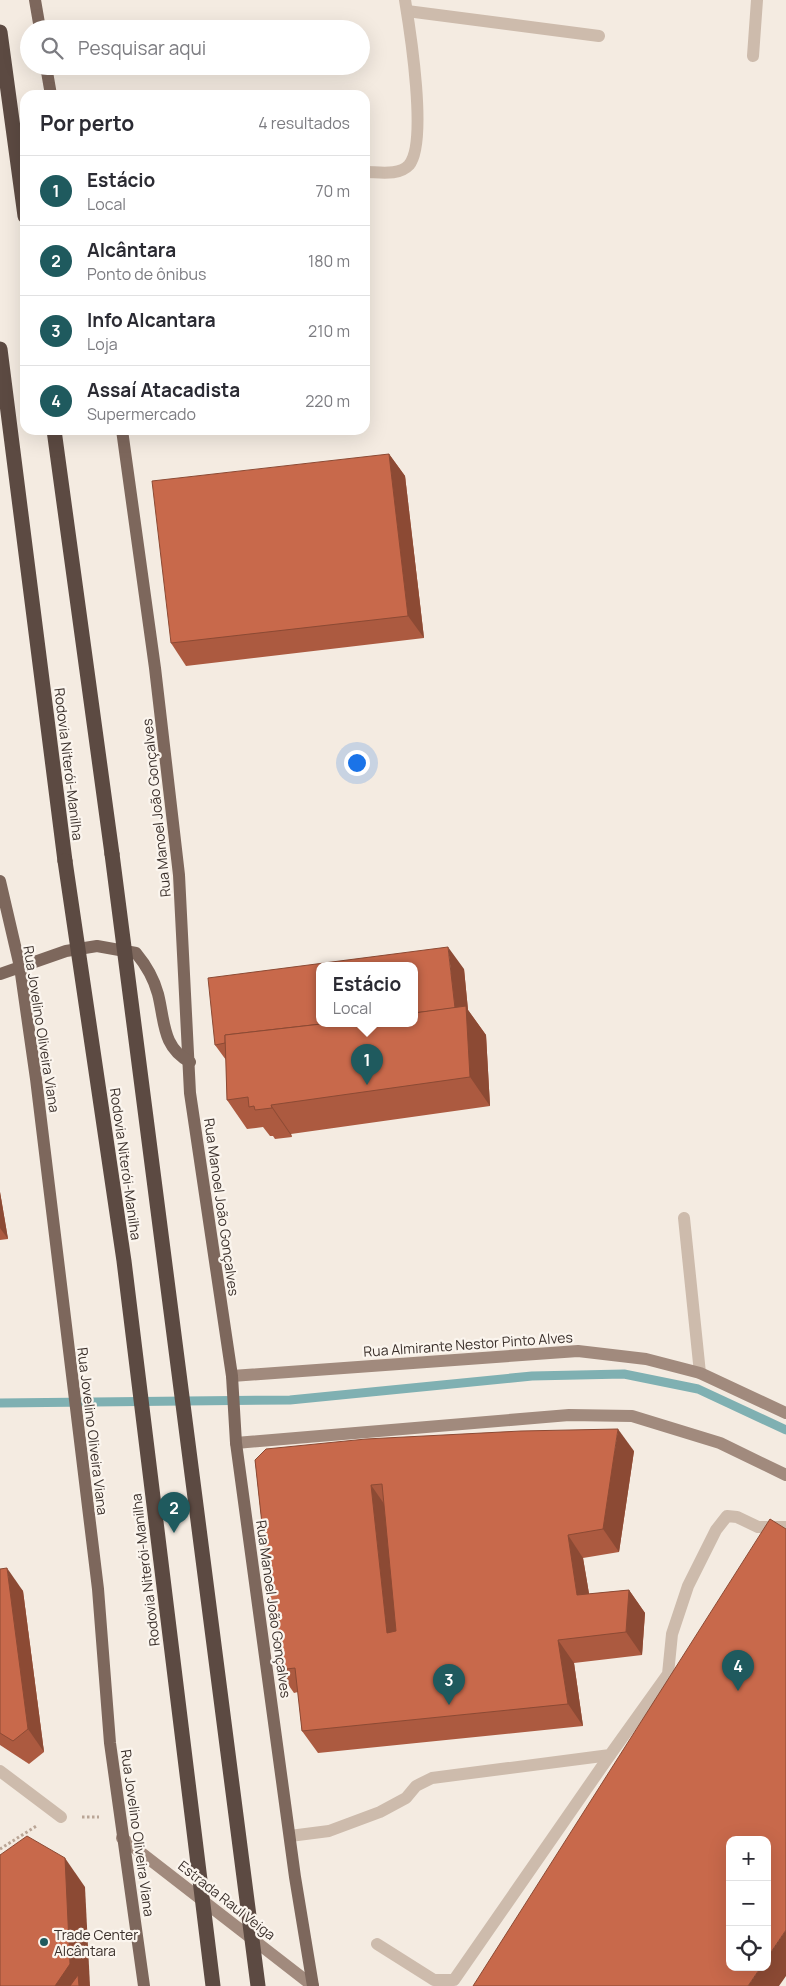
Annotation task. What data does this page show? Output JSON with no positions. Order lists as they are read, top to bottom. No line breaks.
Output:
{"streets":{"highway":["Rodovia Niterói-Manilha"],"main road":["Rua Manoel João Gonçalves","Rua Jovelino Oliveira Viana"],"street":["Rua Almirante Nestor Pinto Alves","Estrada Raul Veiga"]},"crossings":[["Rua Manoel João Gonçalves","Rua Almirante Nestor Pinto Alves"],["Rua Manoel João Gonçalves","Estrada Raul Veiga"],["Rua Jovelino Oliveira Viana","Estrada Raul Veiga"]],"places":["Trade Center Alcântara"],"page":{"search":"Pesquisar aqui","heading":["Por perto","4 resultados"],"list":[{"mark":"1","name":"Estácio","note":"Local","value":"70 m"},{"mark":"2","name":"Alcântara","note":"Ponto de ônibus","value":"180 m"},{"mark":"3","name":"Info Alcantara","note":"Loja","value":"210 m"},{"mark":"4","name":"Assaí Atacadista","note":"Supermercado","value":"220 m"}],"popup":["Estácio","Local"],"pins":["1","2","4","3"],"map_buttons":["+","−"]}}
